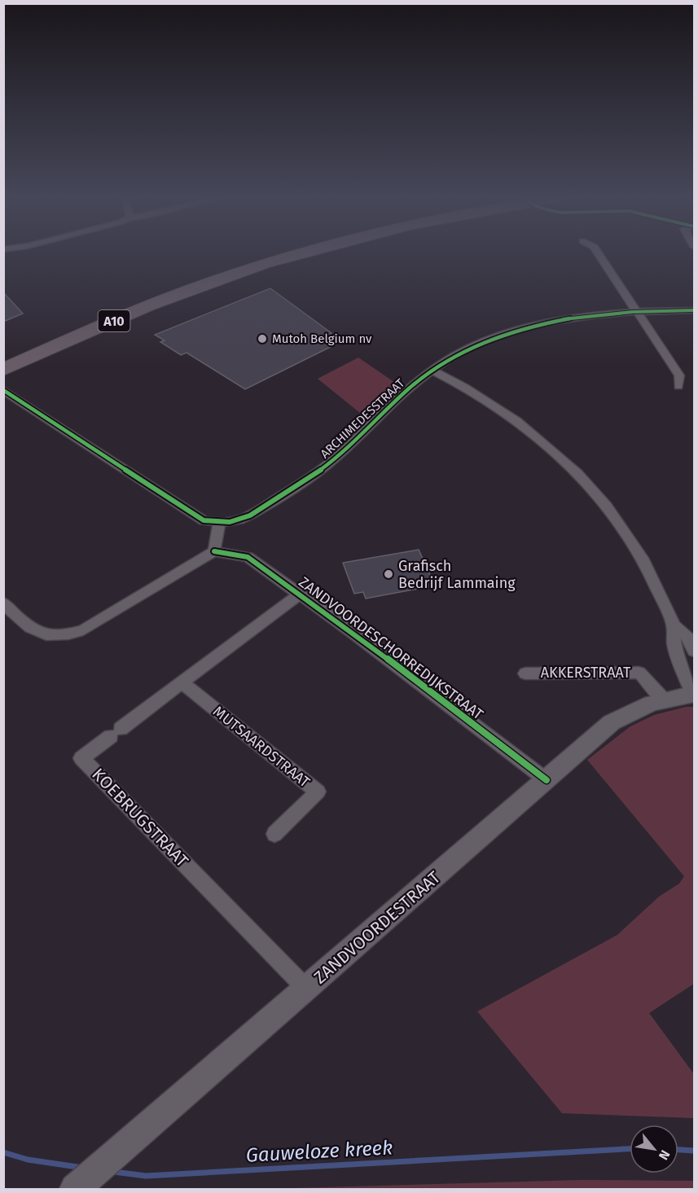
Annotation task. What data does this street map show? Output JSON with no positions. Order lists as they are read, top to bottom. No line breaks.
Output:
{"streets":{"highway":["A10"],"main road":["ZANDVOORDESTRAAT"],"street":["ARCHIMEDESSTRAAT","ZANDVOORDESCHORREDIJKSTRAAT","AKKERSTRAAT","MUTSAARDSTRAAT","KOEBRUGSTRAAT"]},"crossings":[["ZANDVOORDESCHORREDIJKSTRAAT","KOEBRUGSTRAAT"],["ZANDVOORDESCHORREDIJKSTRAAT","ZANDVOORDESTRAAT"],["AKKERSTRAAT","ZANDVOORDESTRAAT"],["MUTSAARDSTRAAT","KOEBRUGSTRAAT"],["KOEBRUGSTRAAT","ZANDVOORDESTRAAT"]],"water":["Gauweloze kreek"],"places":["Mutoh Belgium nv","Grafisch Bedrijf Lammaing"],"north":"bottom right"}
